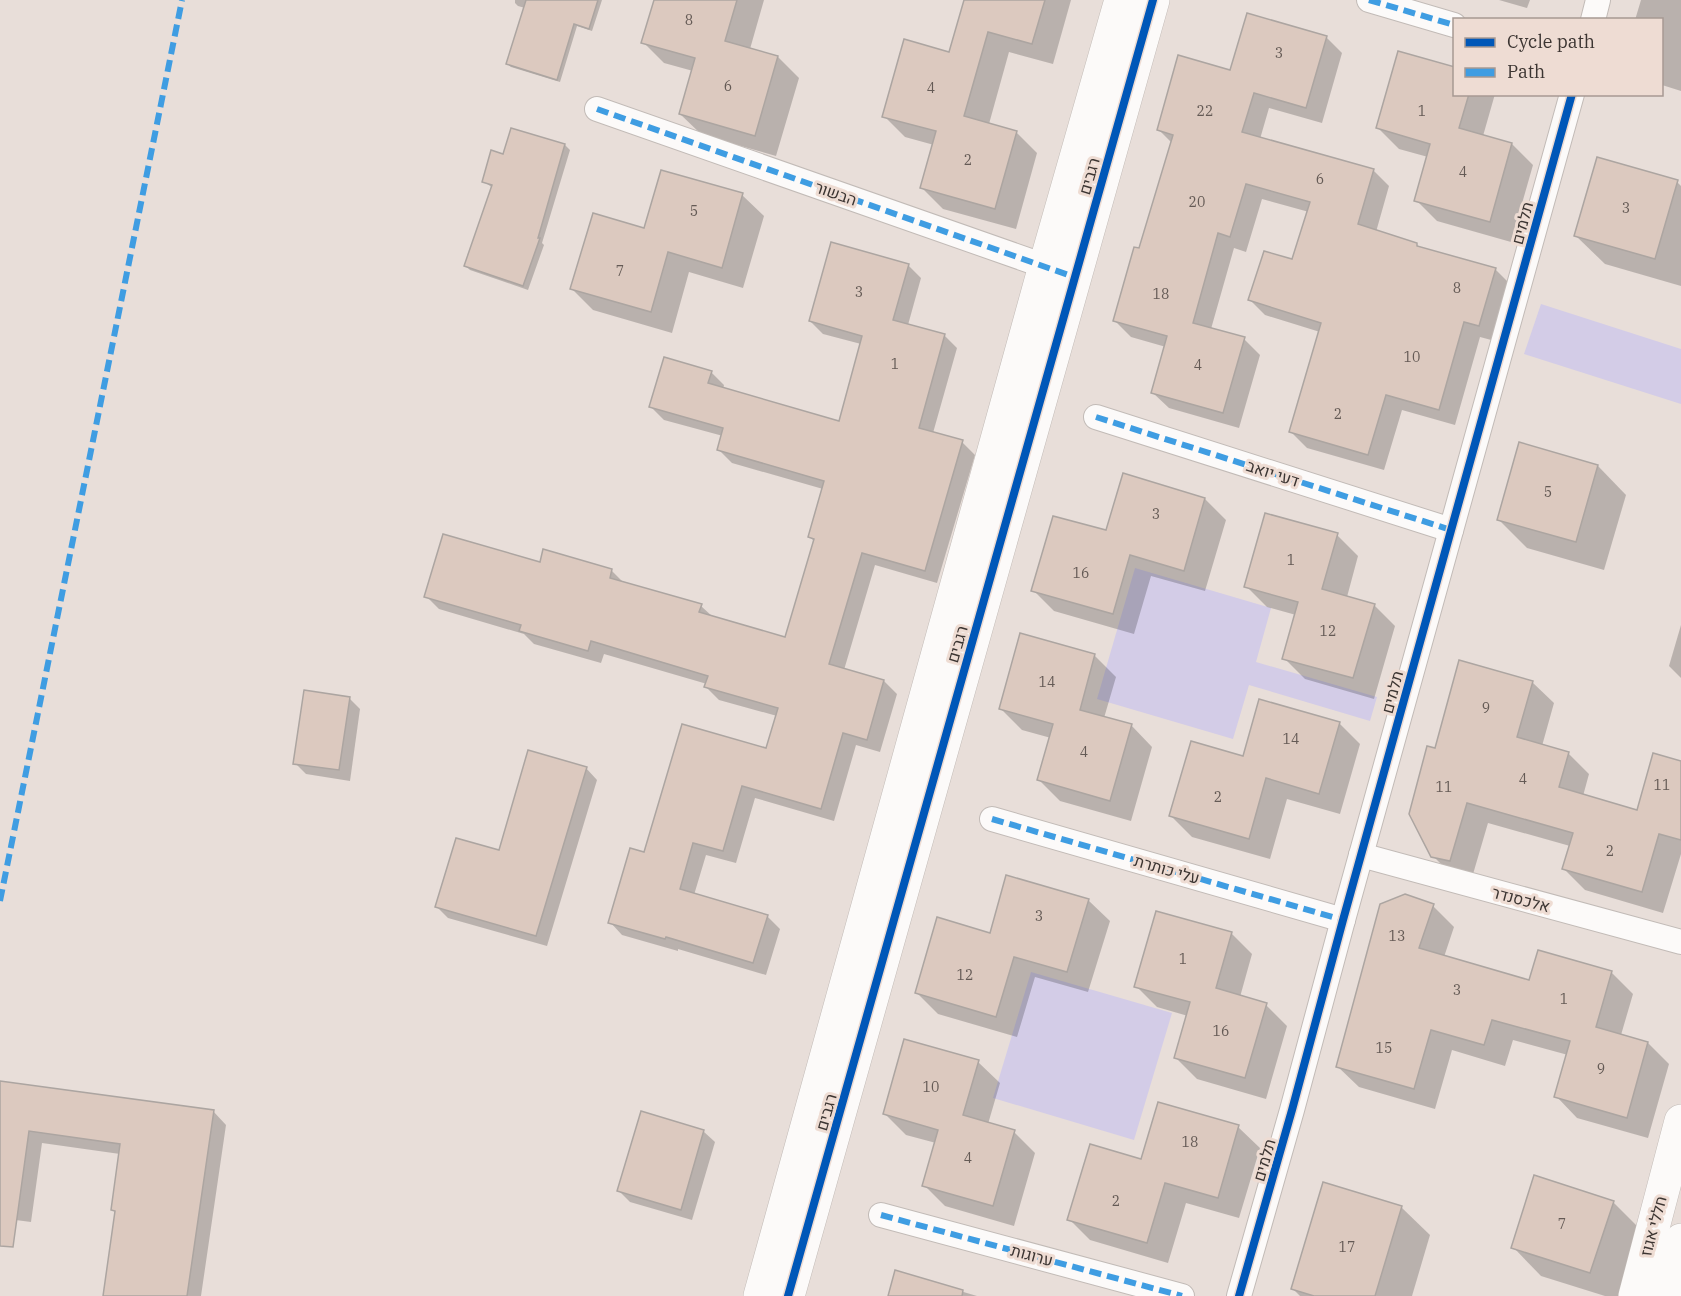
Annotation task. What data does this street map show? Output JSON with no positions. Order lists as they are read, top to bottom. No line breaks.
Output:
{"streets":{"street":["רגבים","הבשור","תלמים","דעי יואב","עלי כותרת","אלכסנדר","חללי אגוז","ערוגות"]},"crossings":[["רגבים","הבשור"],["תלמים","דעי יואב"],["תלמים","עלי כותרת"],["תלמים","אלכסנדר"]],"house_numbers":["8","3","6","4","22","1","2","4","6","20","3","5","7","8","3","18","10","1","4","2","5","3","1","16","12","14","9","14","4","4","11","11","2","2","3","13","1","12","3","1","16","15","9","10","18","4","2","7","17"],"legend":["Cycle path","Path"]}
